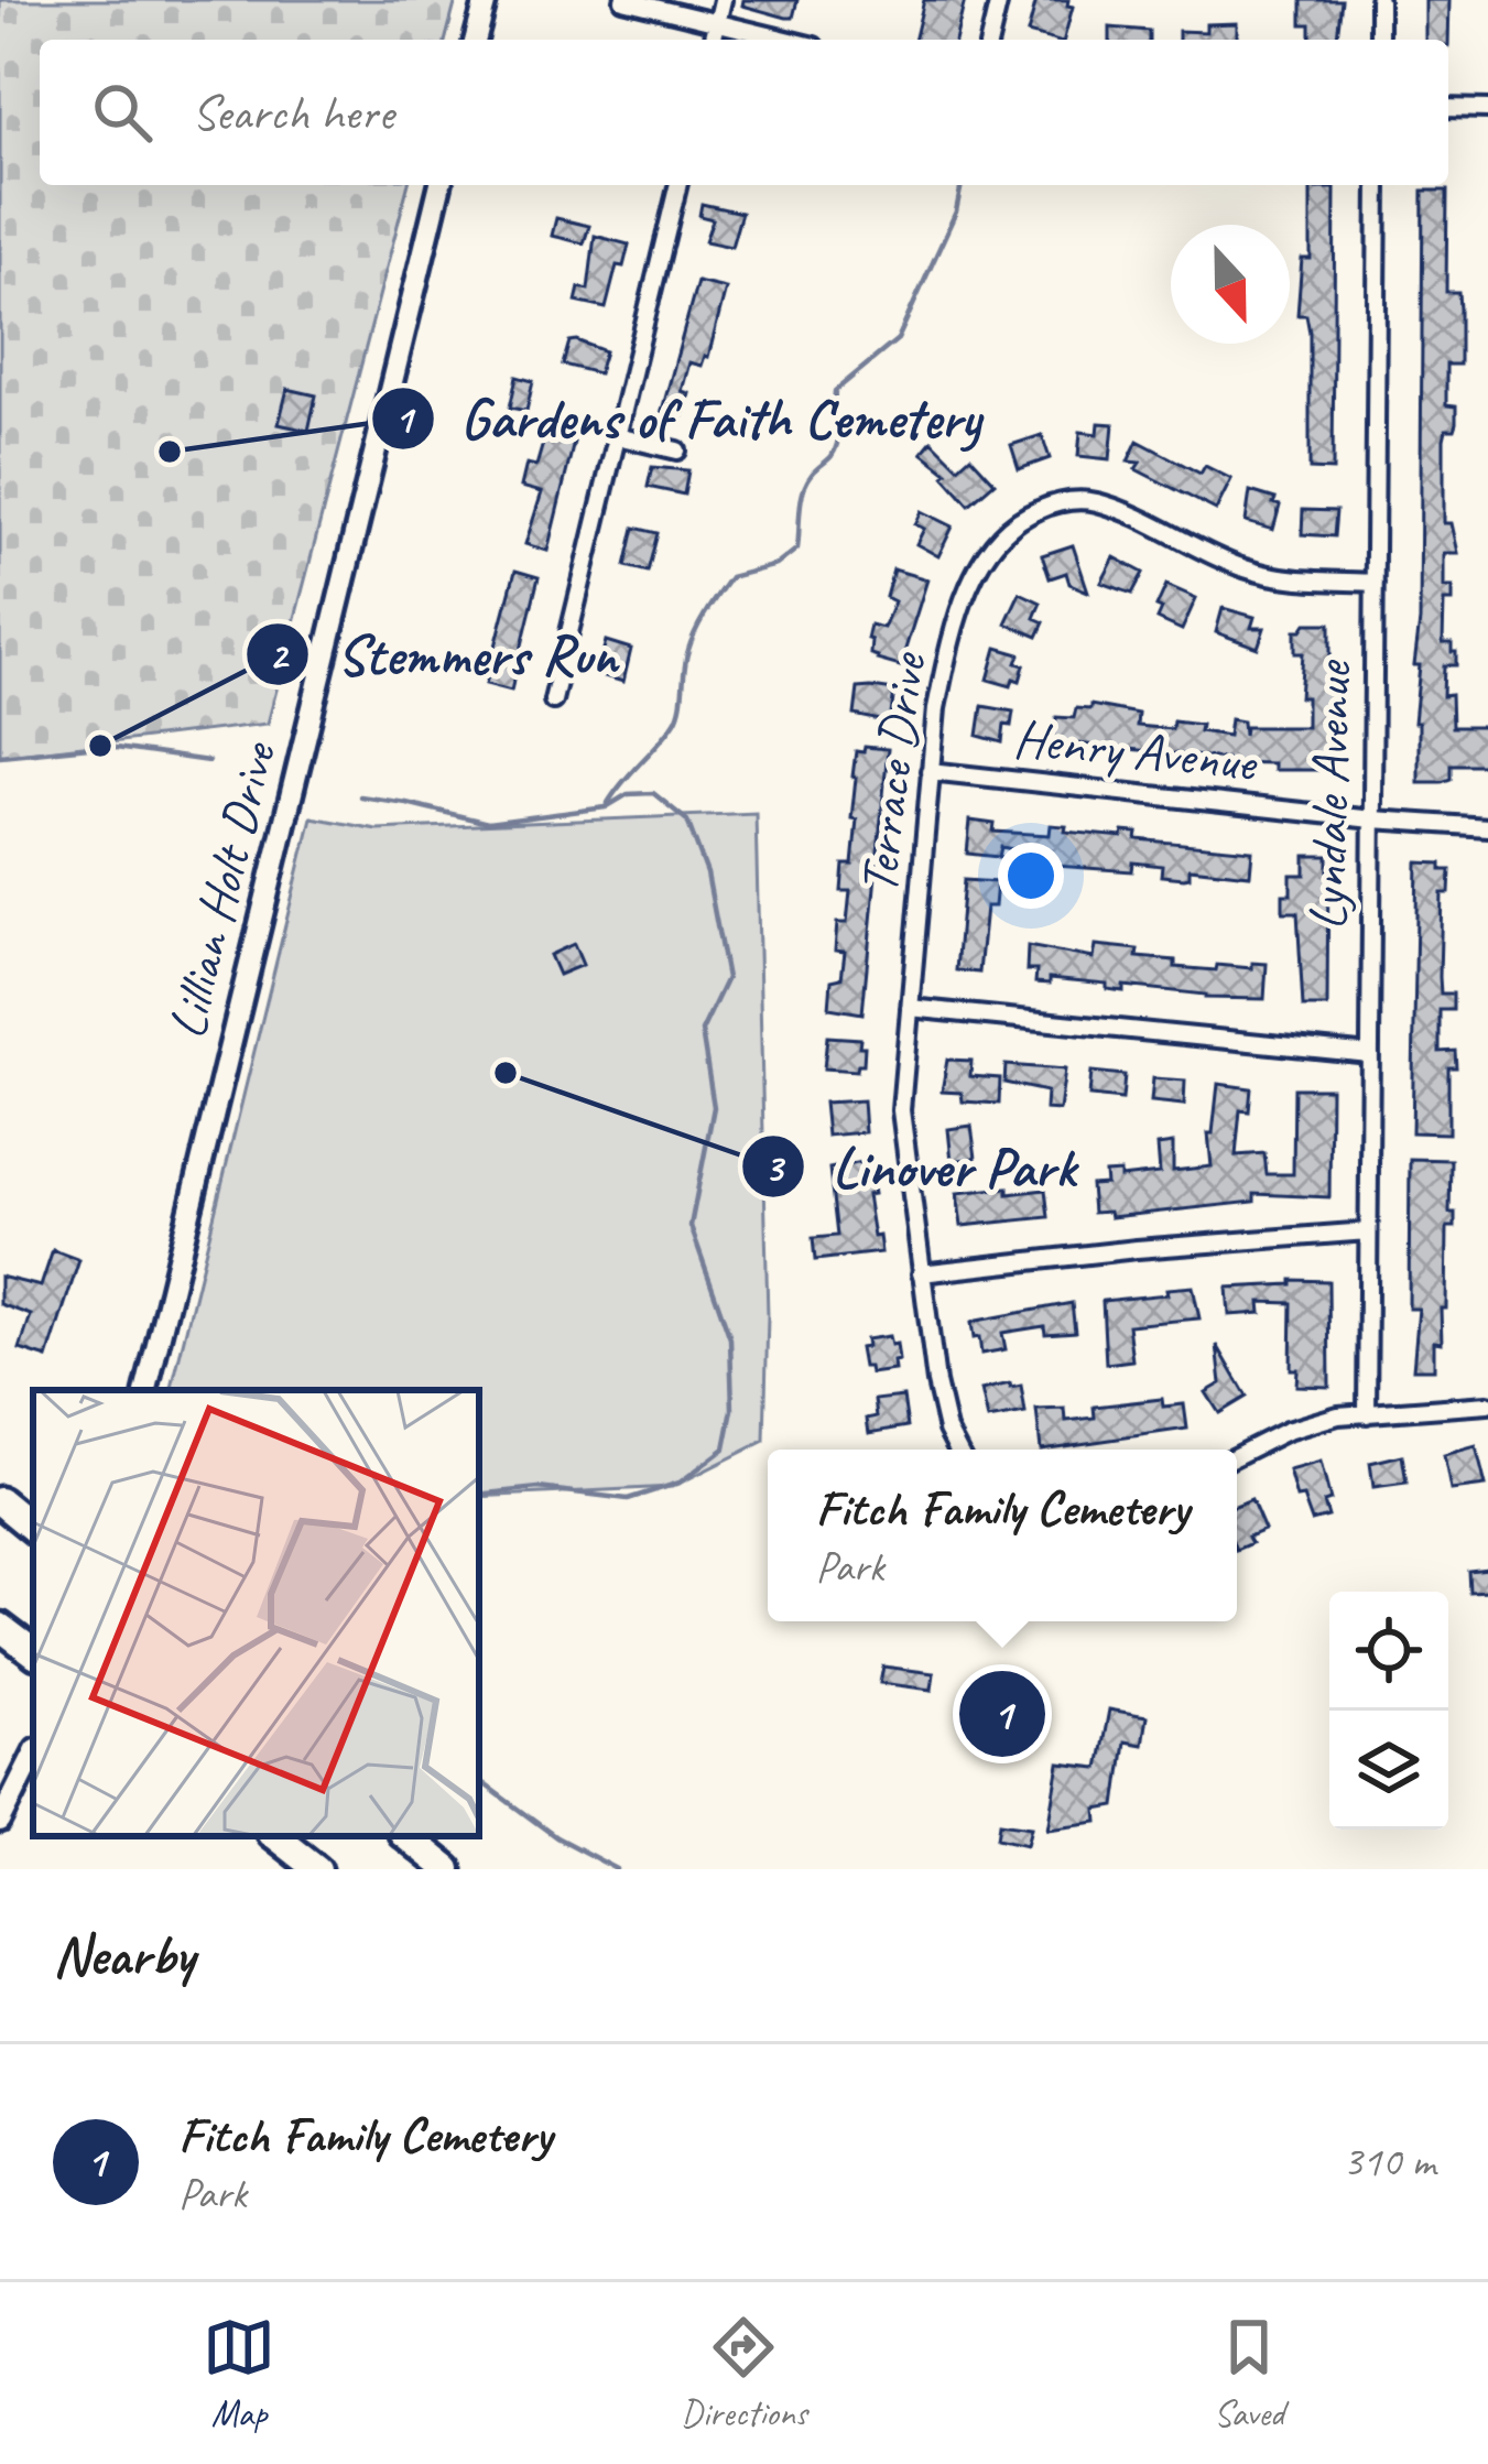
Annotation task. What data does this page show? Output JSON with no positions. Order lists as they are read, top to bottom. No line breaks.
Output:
{"streets":{"main road":["Lillian Holt Drive"],"street":["Henry Avenue","Terrace Drive","Lyndale Avenue"]},"crossings":[["Henry Avenue","Terrace Drive"],["Henry Avenue","Lyndale Avenue"],["Terrace Drive","Lyndale Avenue"]],"places":["Gardens of Faith Cemetery","Stemmers Run","Linover Park"],"north":"bottom","page":{"search":"Search here","popup":["Fitch Family Cemetery","Park"],"pins":"1","heading":"Nearby","list":[{"mark":"1","name":"Fitch Family Cemetery","note":"Park","value":"310 m"}],"nav":["Map","Directions","Saved"]}}
